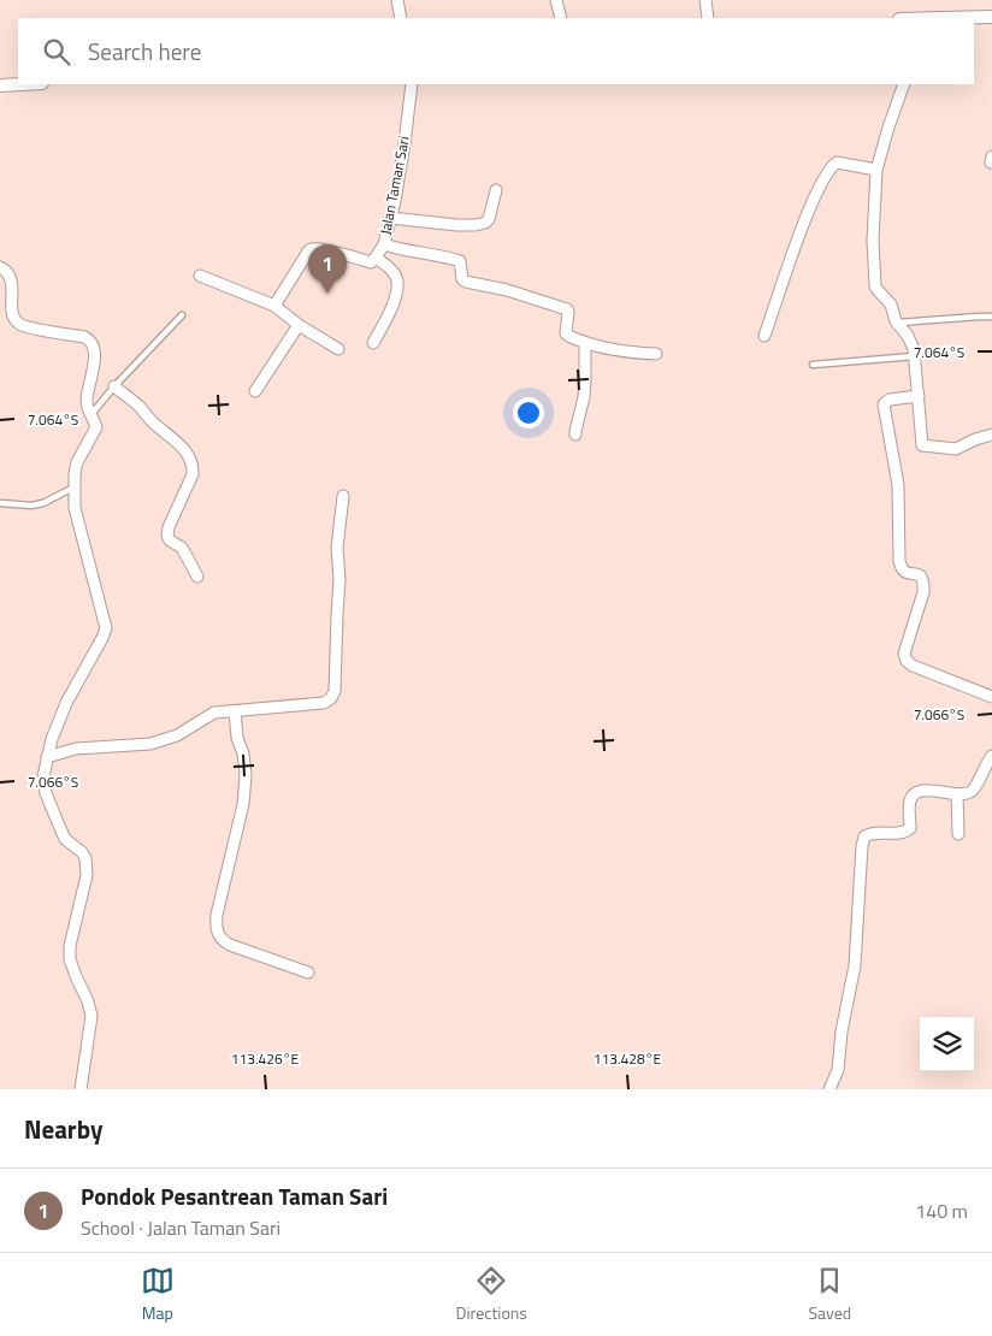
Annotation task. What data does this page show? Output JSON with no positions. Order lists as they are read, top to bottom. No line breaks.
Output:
{"streets":{"street":["Jalan Taman Sari"]},"page":{"search":"Search here","pins":"1","heading":"Nearby","list":[{"mark":"1","name":"Pondok Pesantrean Taman Sari","note":"School · Jalan Taman Sari","value":"140 m"}],"nav":["Map","Directions","Saved"]},"coordinates":["7.064°S","7.066°S","113.426°E","113.428°E"]}
